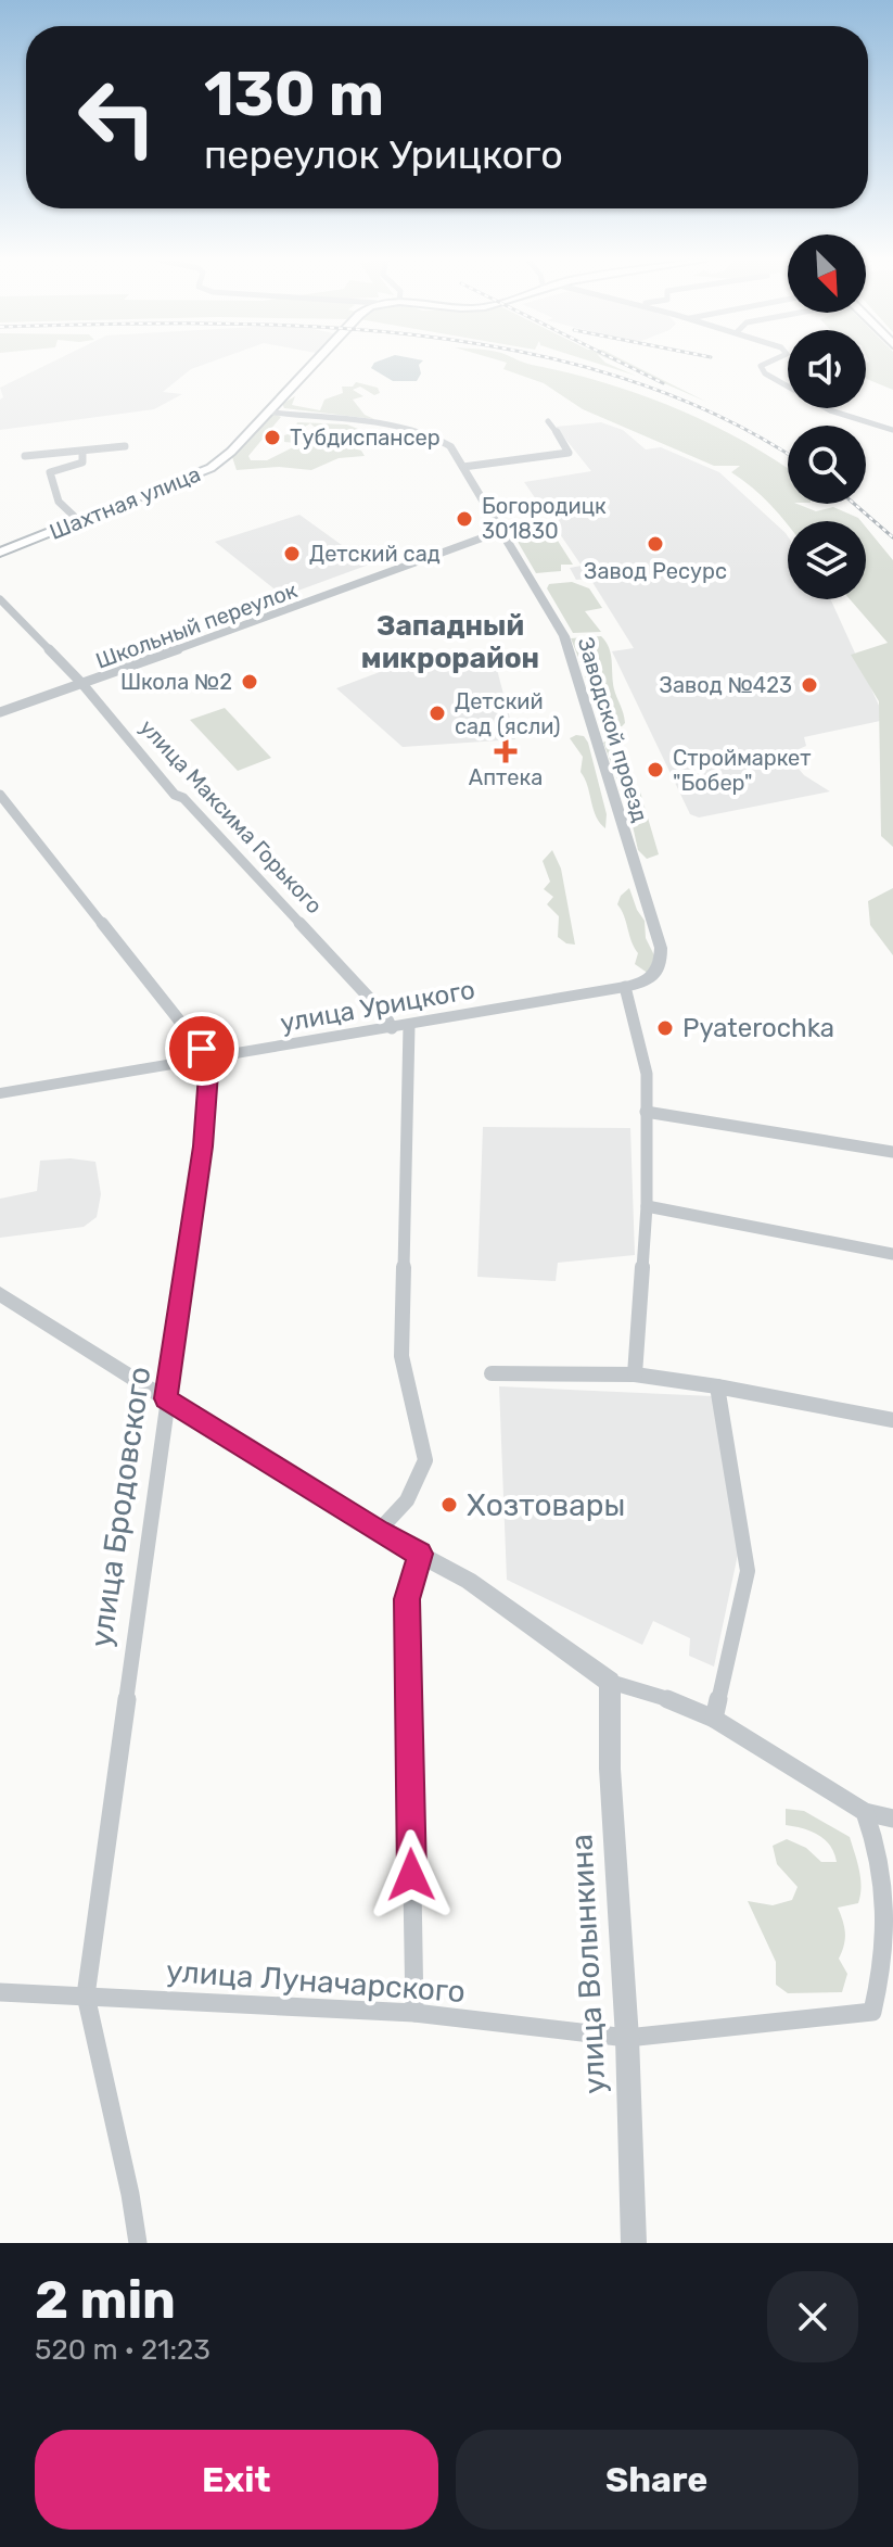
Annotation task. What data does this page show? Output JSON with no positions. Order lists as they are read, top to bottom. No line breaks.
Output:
{"streets":{"main road":["Шахтная улица"],"street":["Школьный переулок","Заводской проезд","улица Максима Горького","улица Урицкого","улица Бродовского","улица Волынкина","улица Луначарского"]},"crossings":[["Шахтная улица","Заводской проезд"],["Школьный переулок","Заводской проезд"],["Школьный переулок","улица Максима Горького"],["Заводской проезд","улица Урицкого"],["улица Максима Горького","улица Урицкого"],["улица Урицкого","улица Бродовского"],["улица Бродовского","улица Луначарского"],["улица Волынкина","улица Луначарского"]],"districts":["Западный микрорайон"],"places":{"other":["Тубдиспансер","Богородицк 301830","Завод Ресурс","Детский сад","Школа №2","Завод №423","Детский сад (ясли)","Строймаркет \"Бобер\"","Pyaterochka","Хозтовары"],"health":["Аптека"]},"north":"bottom right","page":{"turn":["130 m","переулок Урицкого"],"heading":["2 min","520 m · 21:23"],"buttons":["Exit","Share"]}}
